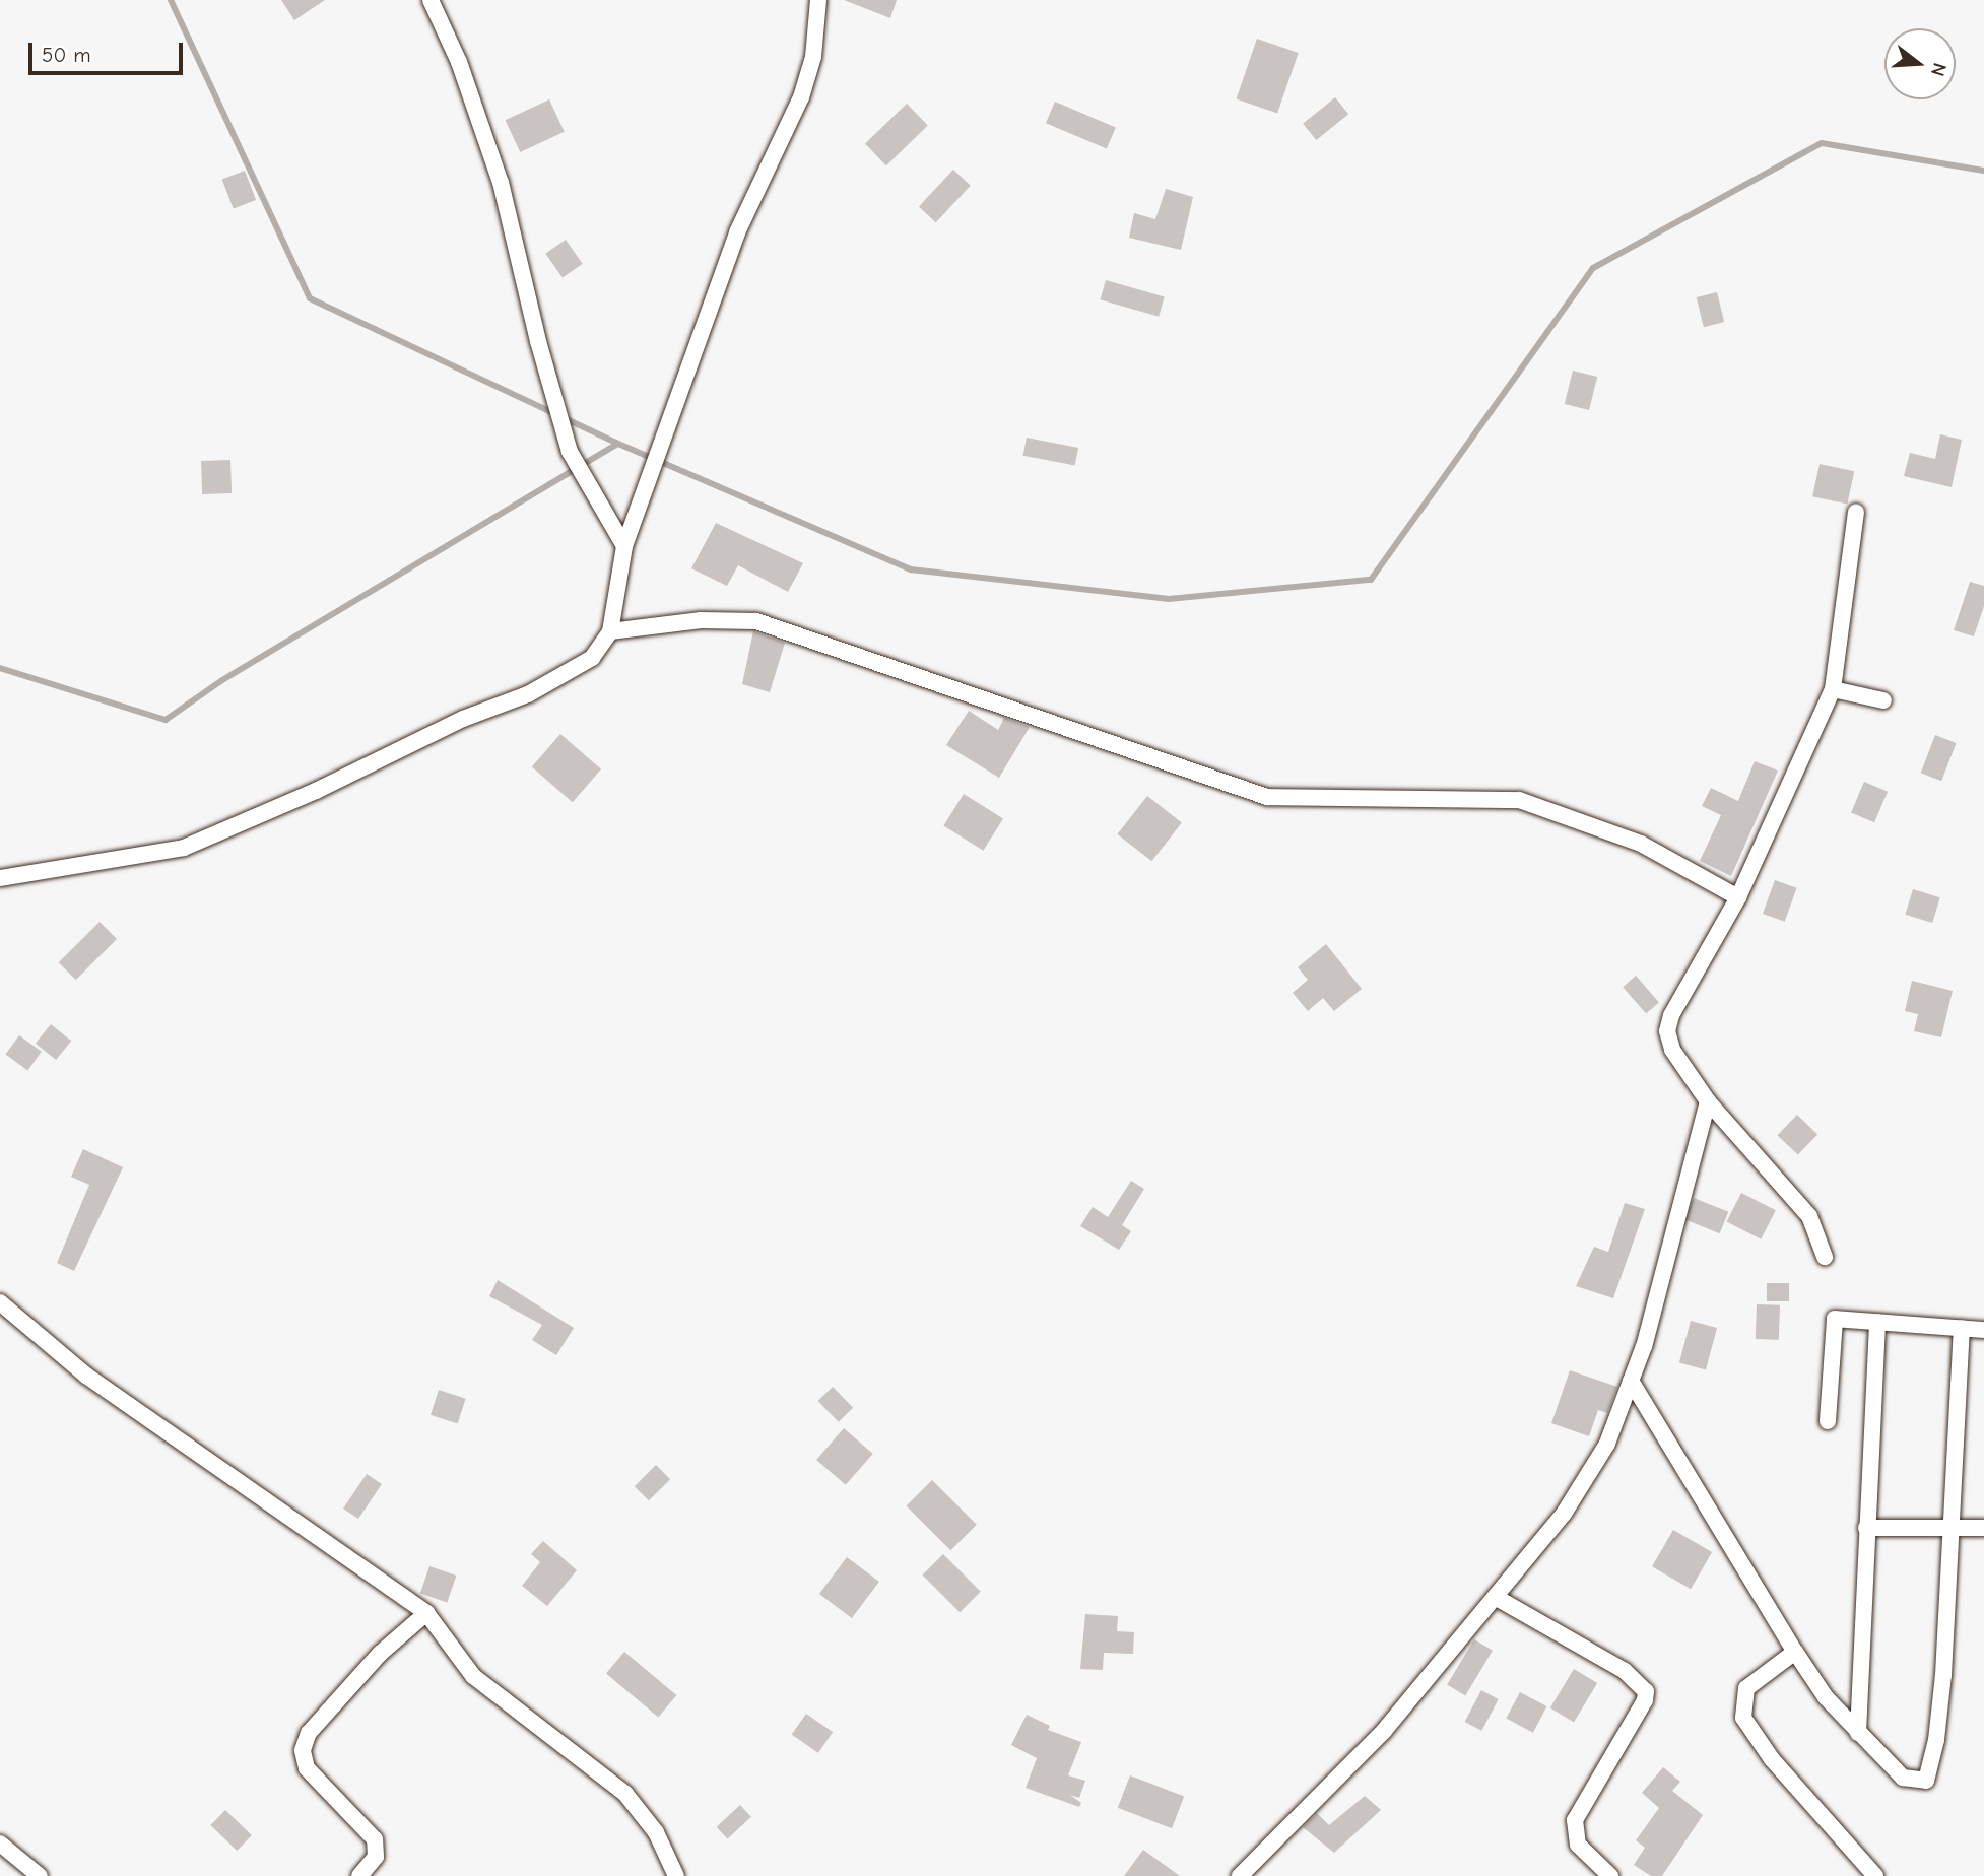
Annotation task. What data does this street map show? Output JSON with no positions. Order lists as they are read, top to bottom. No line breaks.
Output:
{"scale_bar":"50 m","north":"right"}
